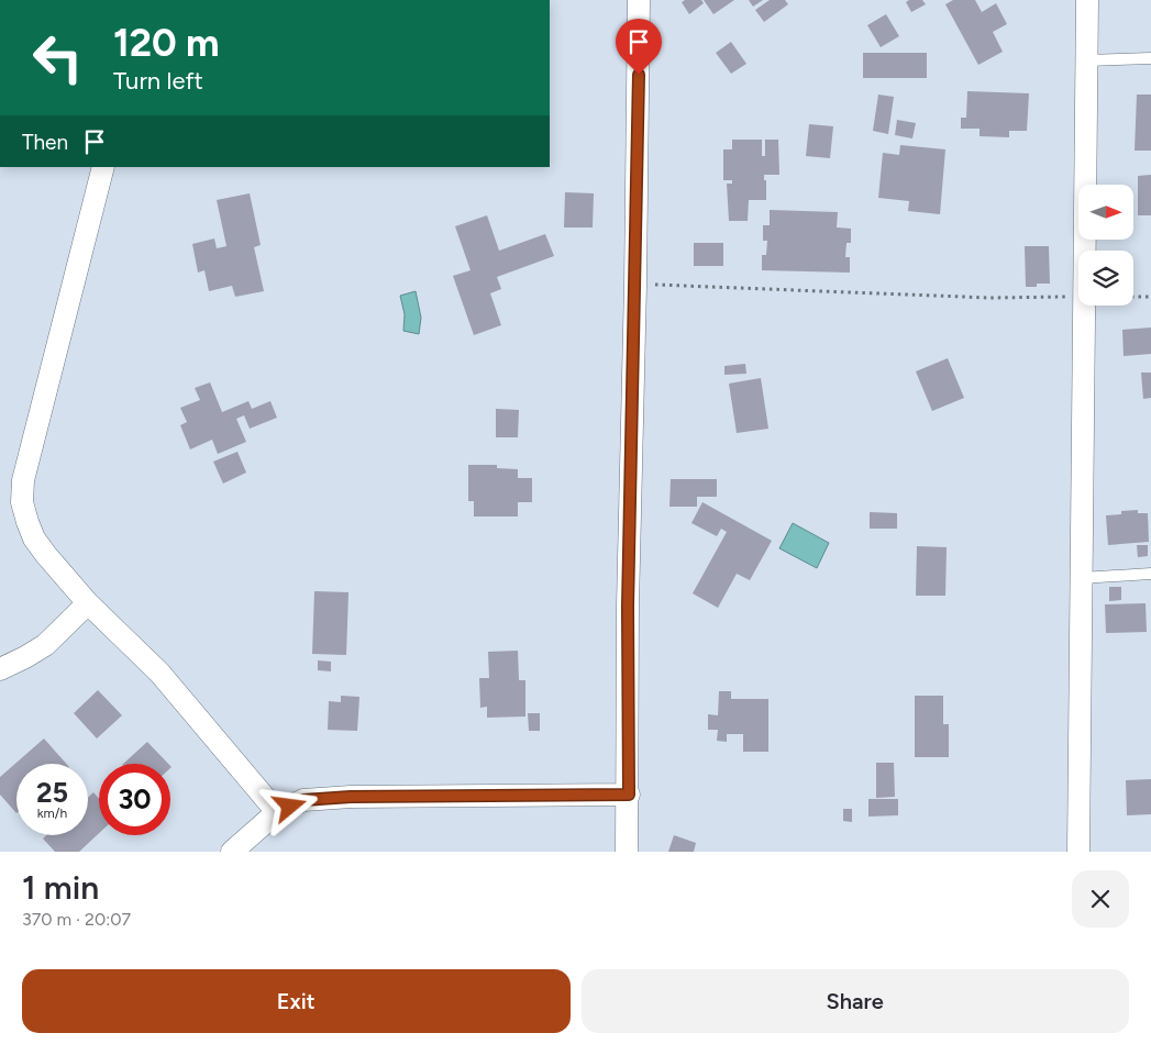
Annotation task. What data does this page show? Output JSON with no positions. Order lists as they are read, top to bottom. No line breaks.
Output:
{"north":"right","page":{"turn":["120 m","Turn left"],"then":"Then","speed":"25 km/h","limit":"30","heading":["1 min","370 m · 20:07"],"buttons":["Exit","Share"]}}
